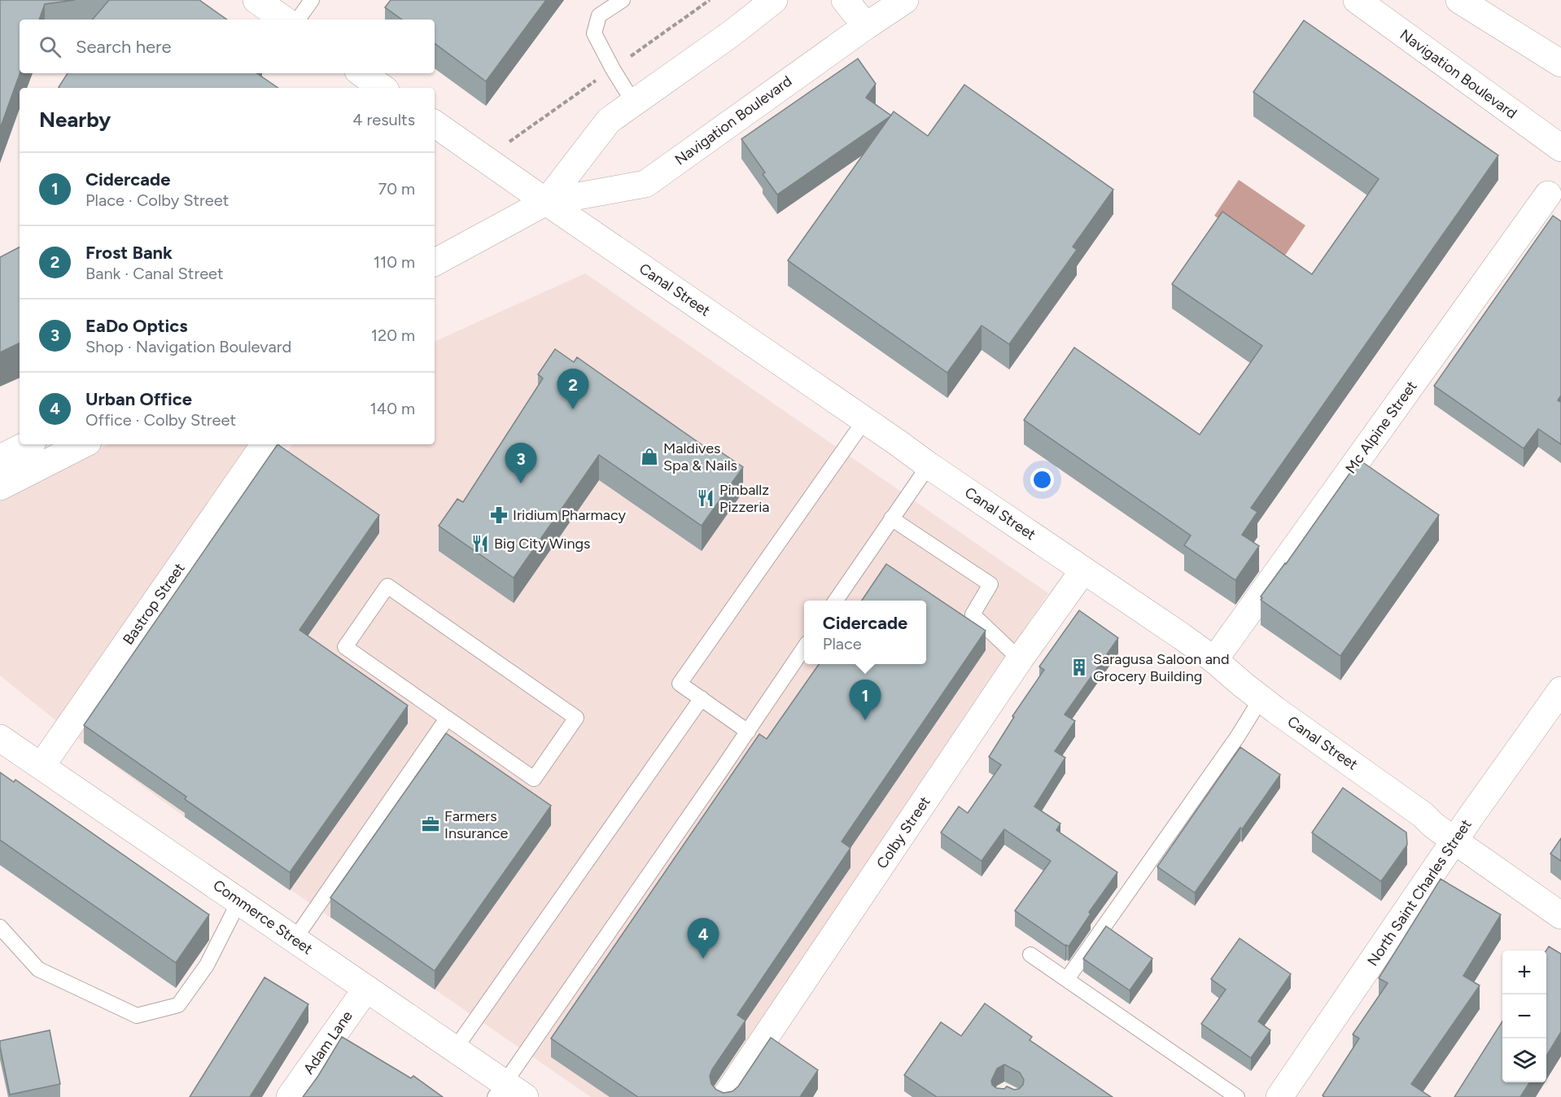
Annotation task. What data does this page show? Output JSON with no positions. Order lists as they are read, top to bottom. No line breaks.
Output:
{"streets":{"street":["Navigation Boulevard","Canal Street","Mc Alpine Street","Bastrop Street","Colby Street","North Saint Charles Street","Commerce Street","Adam Lane"]},"crossings":[["Navigation Boulevard","Canal Street"],["Canal Street","Mc Alpine Street"],["Canal Street","Colby Street"],["Canal Street","North Saint Charles Street"],["Bastrop Street","Commerce Street"],["Commerce Street","Adam Lane"]],"places":{"shop":["Maldives Spa & Nails"],"restaurant":["Pinballz Pizzeria","Big City Wings"],"pharmacy":["Iridium Pharmacy"],"building":["Saragusa Saloon and Grocery Building"],"office":["Farmers Insurance"]},"page":{"search":"Search here","heading":["Nearby","4 results"],"list":[{"mark":"1","name":"Cidercade","note":"Place · Colby Street","value":"70 m"},{"mark":"2","name":"Frost Bank","note":"Bank · Canal Street","value":"110 m"},{"mark":"3","name":"EaDo Optics","note":"Shop · Navigation Boulevard","value":"120 m"},{"mark":"4","name":"Urban Office","note":"Office · Colby Street","value":"140 m"}],"pins":["2","3","1","4"],"popup":["Cidercade","Place"],"map_buttons":["+","−"]}}
